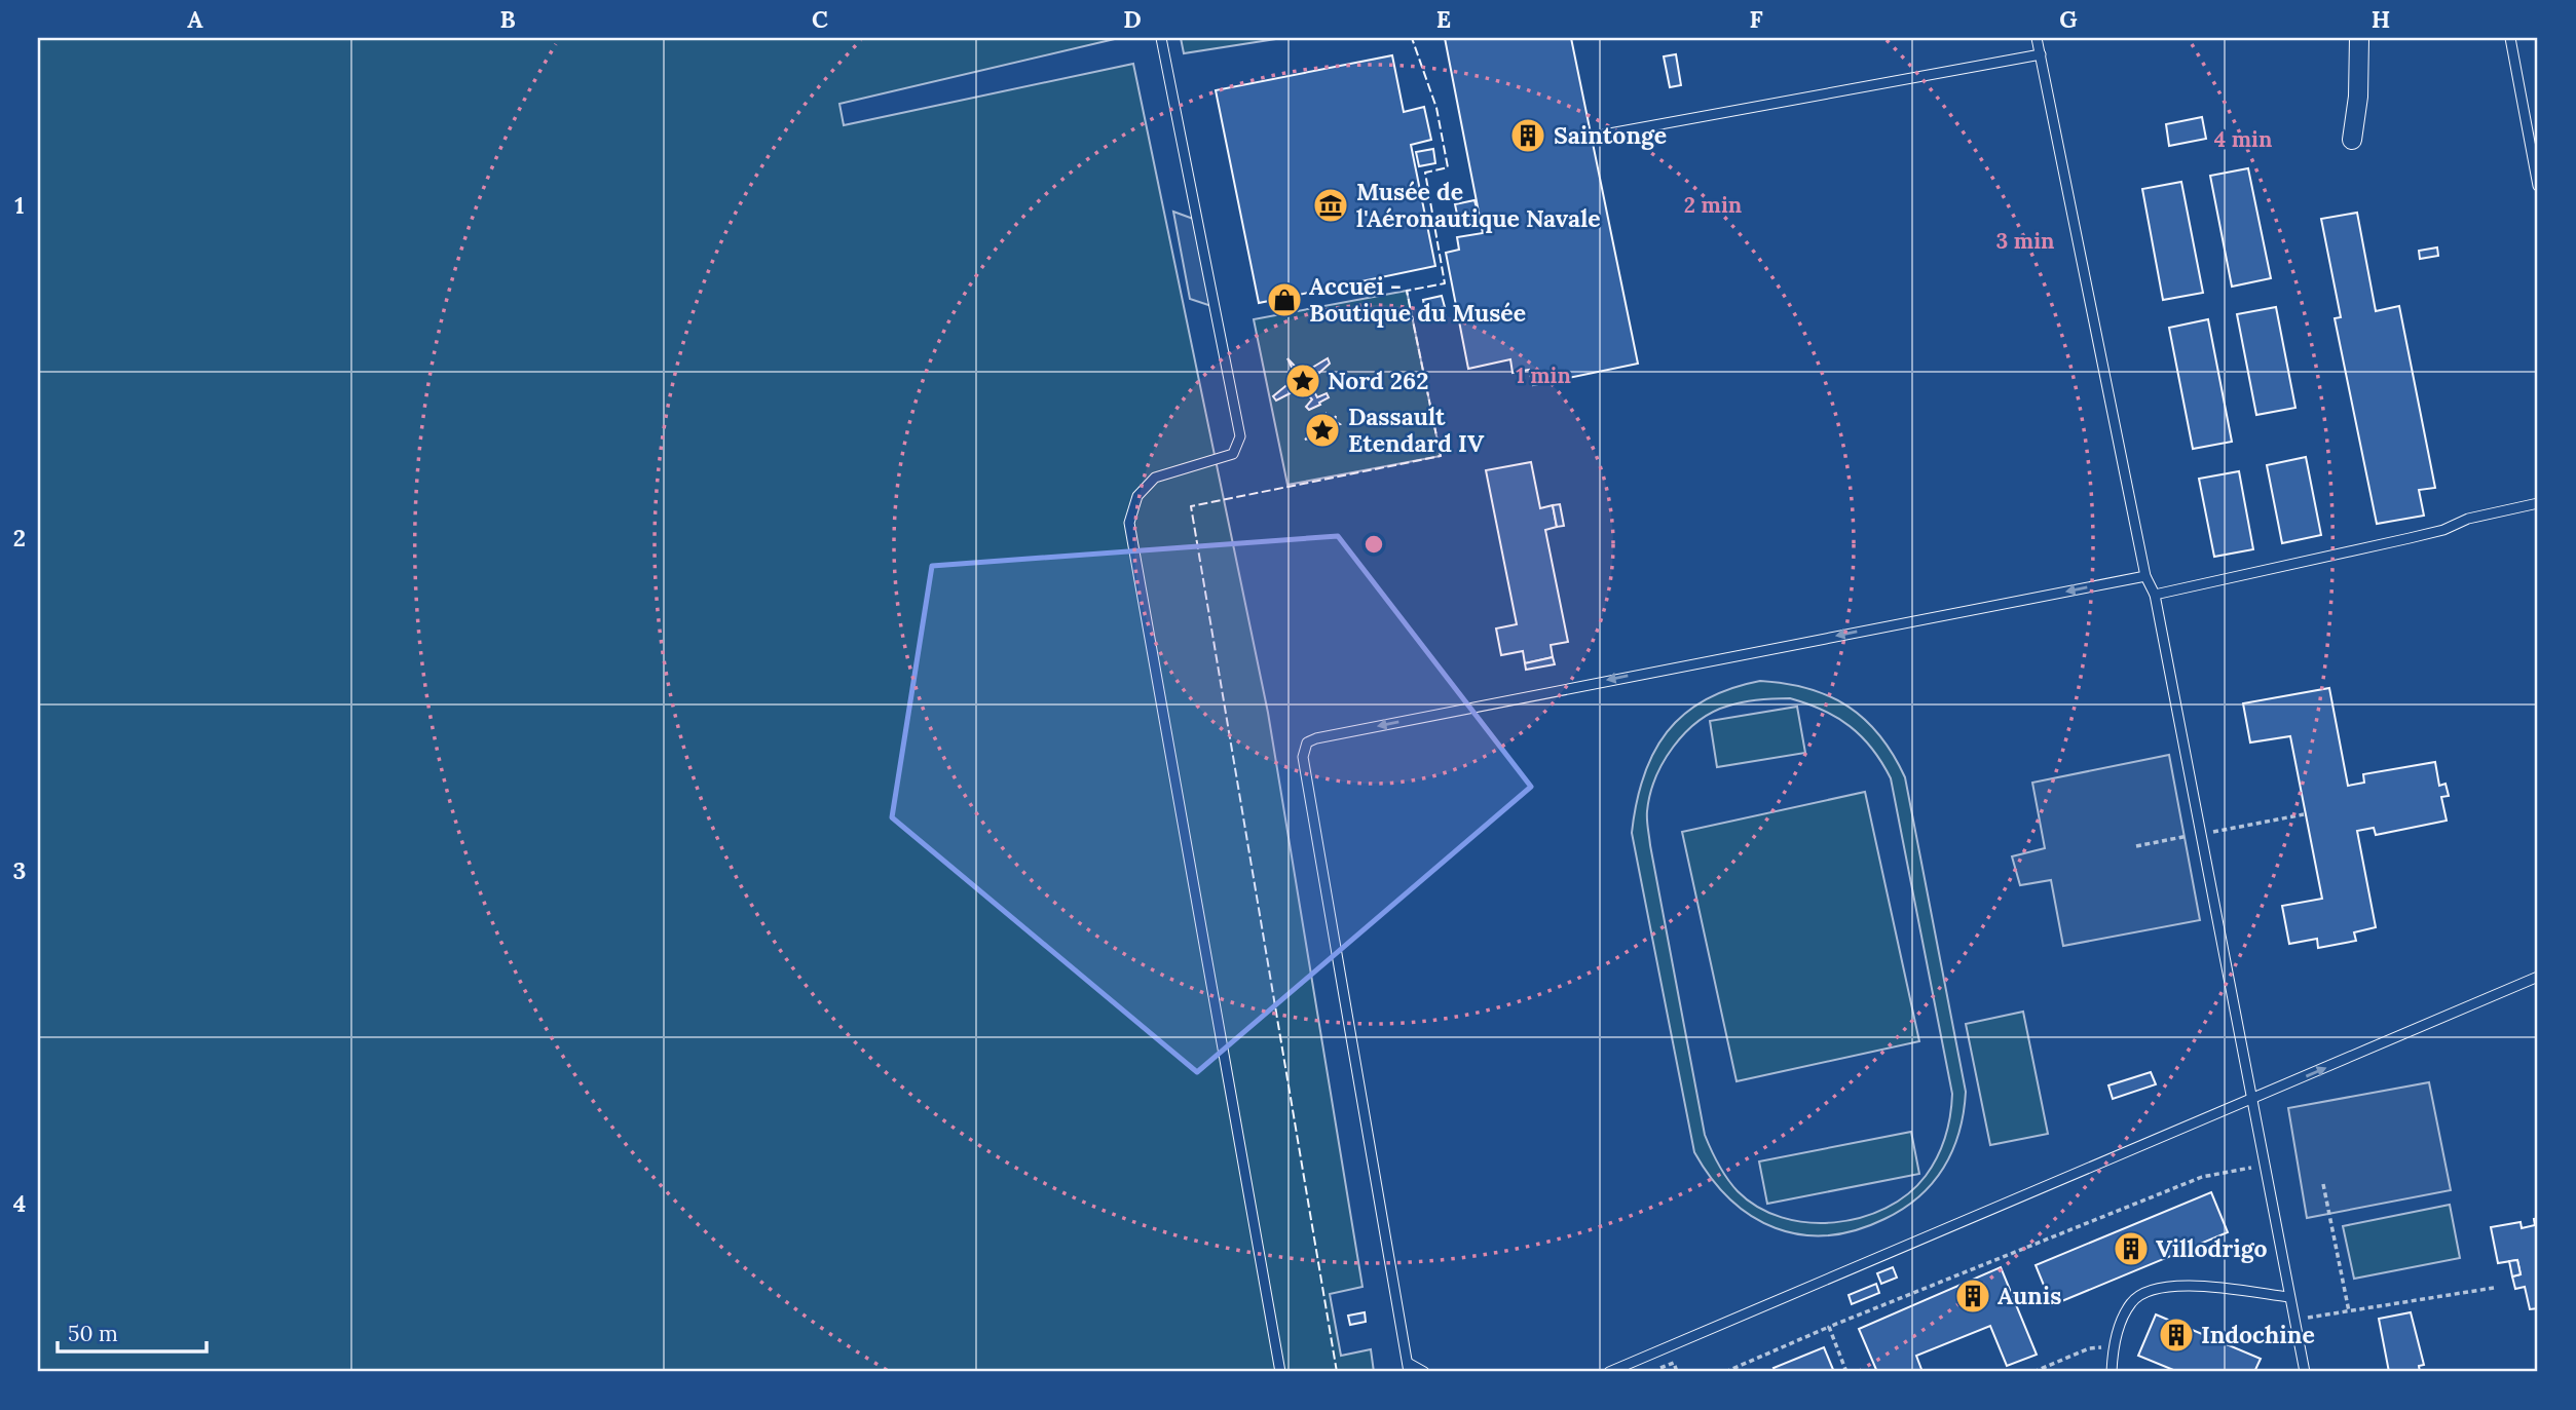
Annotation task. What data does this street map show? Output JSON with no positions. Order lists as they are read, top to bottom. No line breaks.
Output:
{"places":{"building":["Saintonge","Villodrigo","Aunis","Indochine"],"museum":["Musée de l'Aéronautique Navale"],"shop":["Accuei - Boutique du Musée"],"place":["Nord 262","Dassault Etendard IV"]},"scale_bar":"50 m","grid":{"columns":["A","B","C","D","E","F","G","H"],"rows":["1","2","3","4"]},"rings":["4 min","2 min","3 min","1 min"]}
